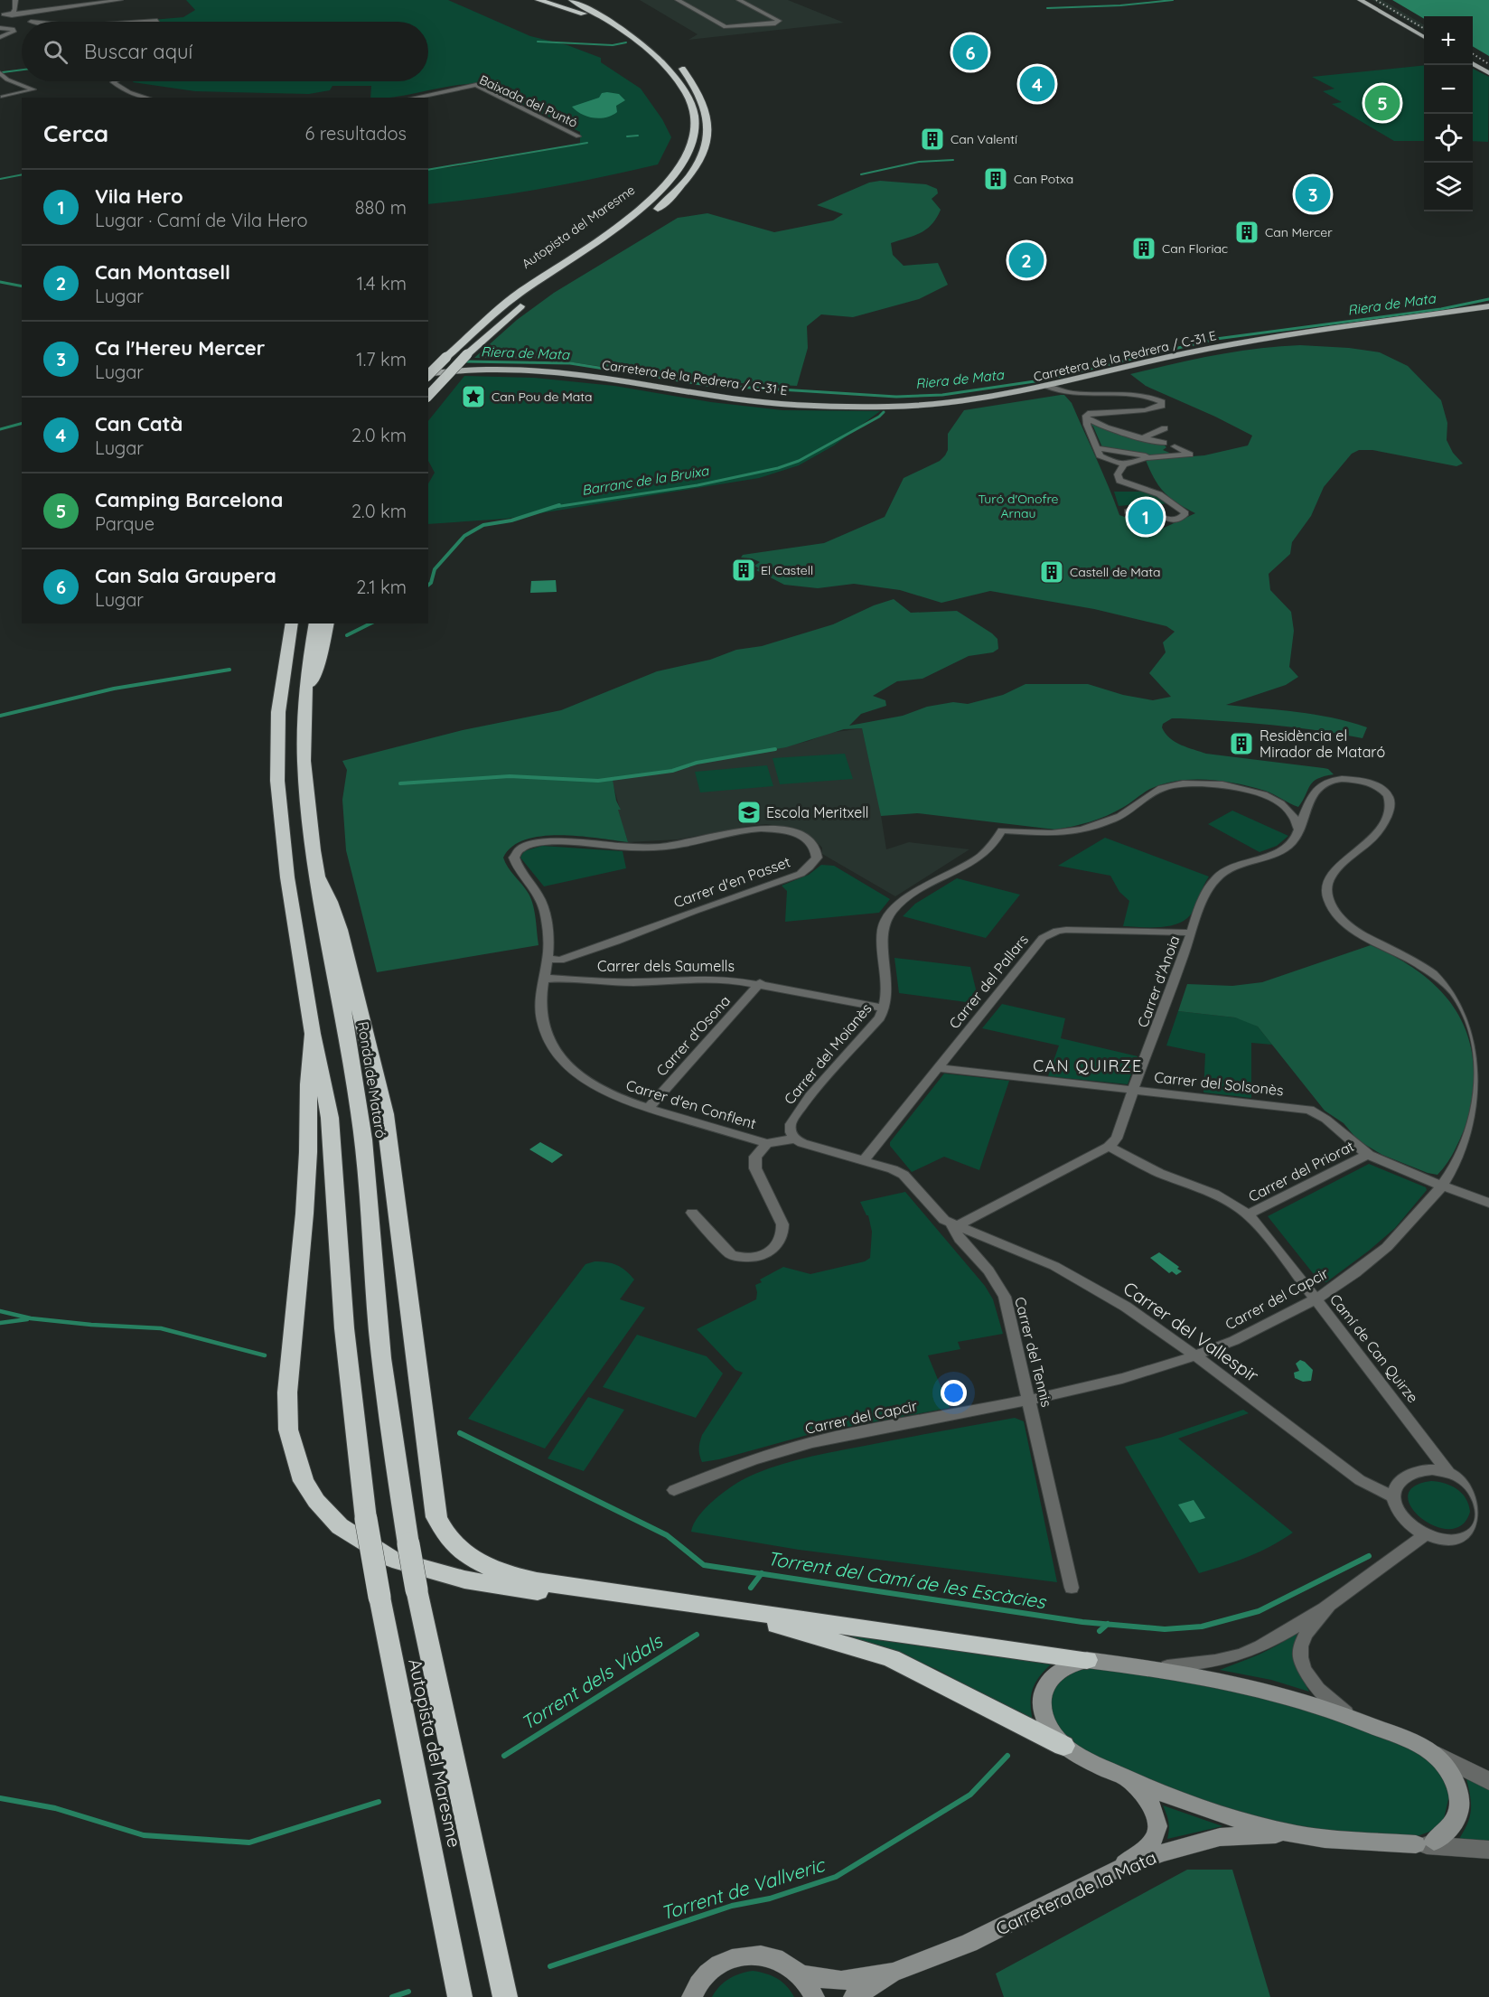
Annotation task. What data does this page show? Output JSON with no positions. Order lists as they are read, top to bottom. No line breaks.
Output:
{"streets":{"highway":["Autopista del Maresme","Ronda de Mataró"],"main road":["Carretera de la Pedrera / C-31 E","Carretera de la Mata"],"street":["Baixada del Puntó","Carrer d'en Passet","Carrer dels Saumells","Carrer del Pallars","Carrer d'Anoia","Carrer d'Osona","Carrer del Moianès","Carrer del Solsonès","Carrer d'en Conflent","Carrer del Priorat","Carrer del Capcir","Carrer del Vallespir","Camí de Can Quirze","Carrer del Tennis"]},"crossings":[["Autopista del Maresme","Ronda de Mataró"],["Carrer d'en Passet","Carrer d'en Conflent"],["Carrer dels Saumells","Carrer d'Osona"],["Carrer dels Saumells","Carrer del Moianès"],["Carrer dels Saumells","Carrer d'en Conflent"],["Carrer del Pallars","Carrer d'Anoia"],["Carrer del Pallars","Carrer del Solsonès"],["Carrer del Pallars","Carrer del Tennis"],["Carrer d'Anoia","Carrer del Moianès"],["Carrer d'Anoia","Carrer del Solsonès"],["Carrer d'Anoia","Carrer del Capcir"],["Carrer d'Anoia","Camí de Can Quirze"],["Carrer d'Osona","Carrer d'en Conflent"],["Carrer del Moianès","Carrer del Tennis"],["Carrer del Solsonès","Carrer del Priorat"],["Carrer del Solsonès","Carrer del Capcir"],["Carrer del Priorat","Camí de Can Quirze"],["Carrer del Capcir","Carrer del Vallespir"],["Carrer del Capcir","Camí de Can Quirze"],["Carrer del Capcir","Carrer del Tennis"],["Carrer del Vallespir","Camí de Can Quirze"],["Carrer del Vallespir","Carrer del Tennis"]],"districts":["CAN QUIRZE"],"water":["Riera de Mata","Barranc de la Bruixa","Torrent del Camí de les Escàcies","Torrent dels Vidals","Torrent de Vallveric"],"parks":["Turó d'Onofre Arnau"],"places":{"building":["Can Valentí","Can Potxa","Can Mercer","Can Floriac","El Castell","Castell de Mata","Residència el Mirador de Mataró"],"place":["Can Pou de Mata"],"school or university":["Escola Meritxell"]},"page":{"map_buttons":["+","−"],"search":"Buscar aquí","pins":["6","4","5","3","2","1"],"heading":["Cerca","6 resultados"],"list":[{"mark":"1","name":"Vila Hero","note":"Lugar · Camí de Vila Hero","value":"880 m"},{"mark":"2","name":"Can Montasell","note":"Lugar","value":"1.4 km"},{"mark":"3","name":"Ca l'Hereu Mercer","note":"Lugar","value":"1.7 km"},{"mark":"4","name":"Can Catà","note":"Lugar","value":"2.0 km"},{"mark":"5","name":"Camping Barcelona","note":"Parque","value":"2.0 km"},{"mark":"6","name":"Can Sala Graupera","note":"Lugar","value":"2.1 km"}]}}
